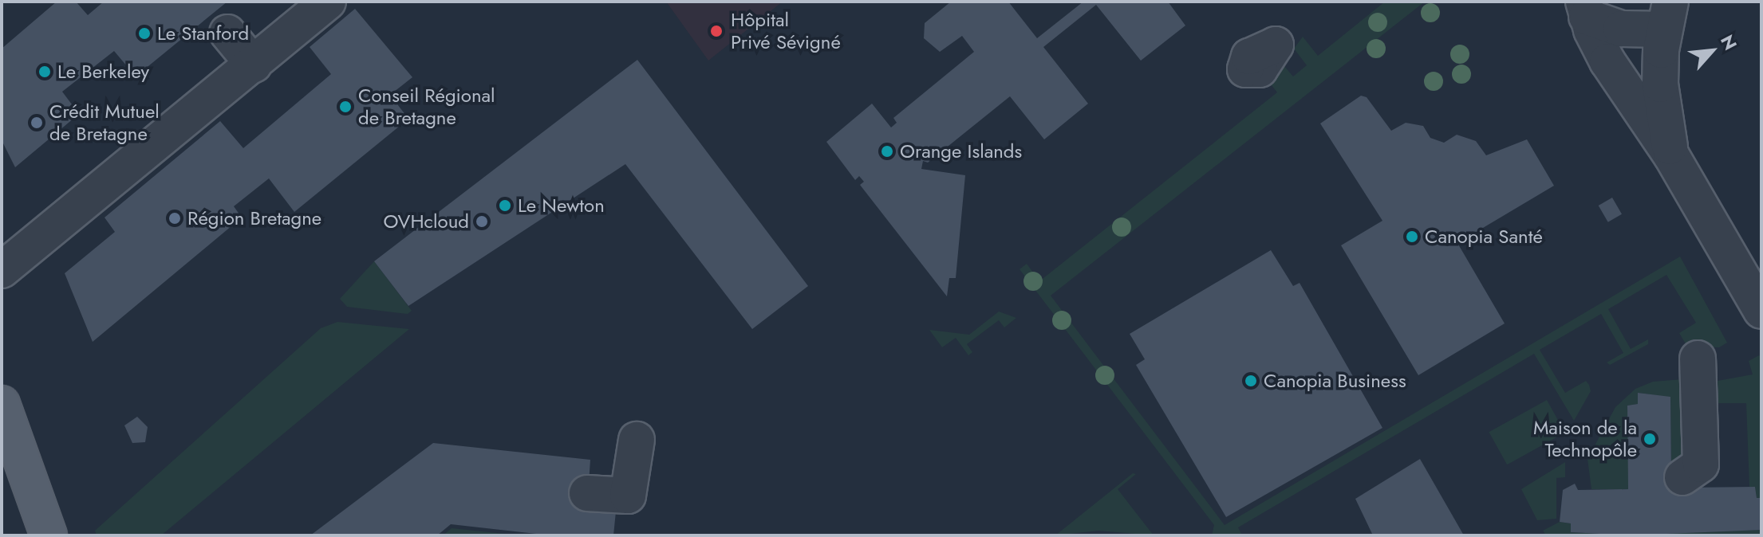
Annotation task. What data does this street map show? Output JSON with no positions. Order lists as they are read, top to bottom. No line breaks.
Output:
{"places":["Hôpital Privé Sévigné","Le Stanford","Le Berkeley","Conseil Régional de Bretagne","Crédit Mutuel de Bretagne","Orange Islands","Le Newton","Région Bretagne","OVHcloud","Canopia Santé","Canopia Business","Maison de la Technopôle"],"north":"top right"}
